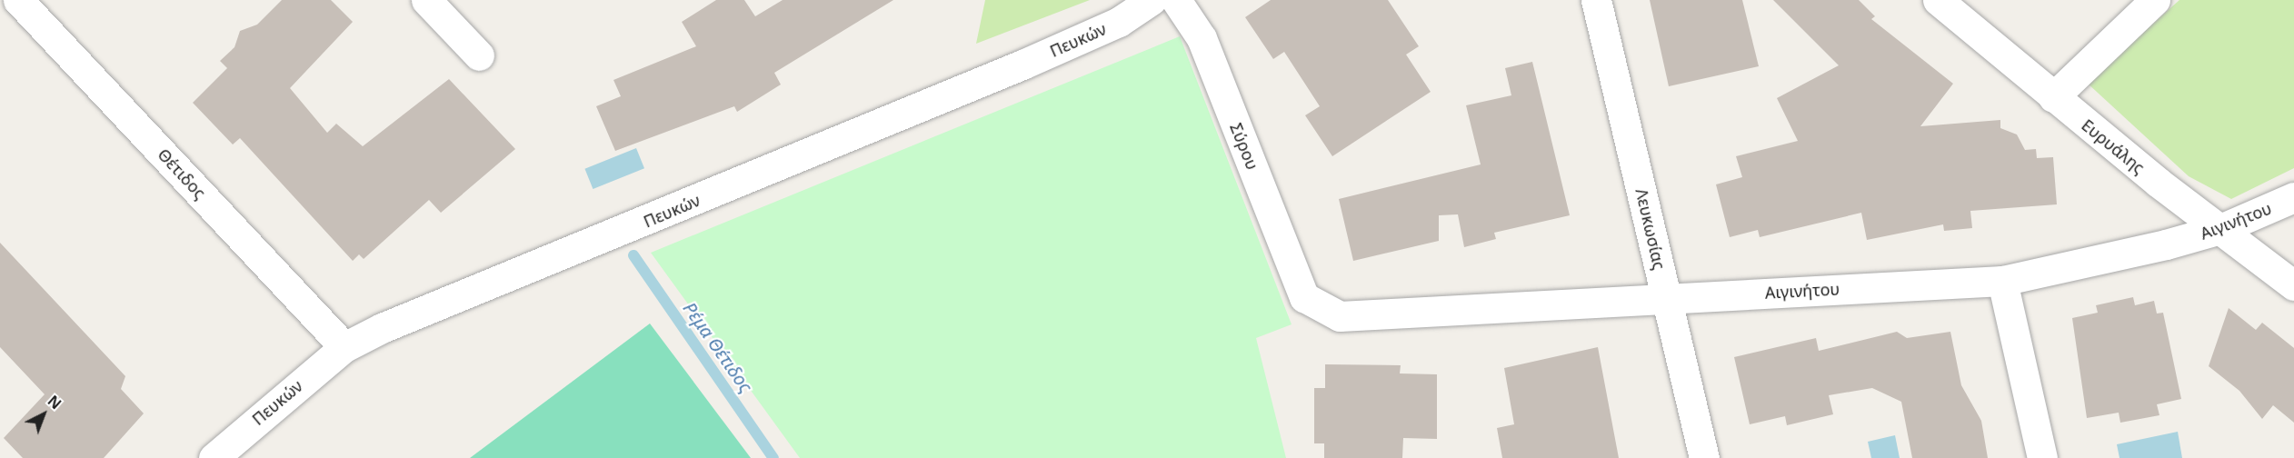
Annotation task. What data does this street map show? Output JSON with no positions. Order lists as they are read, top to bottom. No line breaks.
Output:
{"streets":{"street":["Πευκών","Σύρου","Ευρυάλης","Θέτιδος","Αιγινήτου","Λευκωσίας"]},"crossings":[["Πευκών","Θέτιδος"],["Σύρου","Αιγινήτου"],["Ευρυάλης","Αιγινήτου"],["Αιγινήτου","Λευκωσίας"]],"water":["Ρέμα Θέτιδος"],"north":"top right"}
